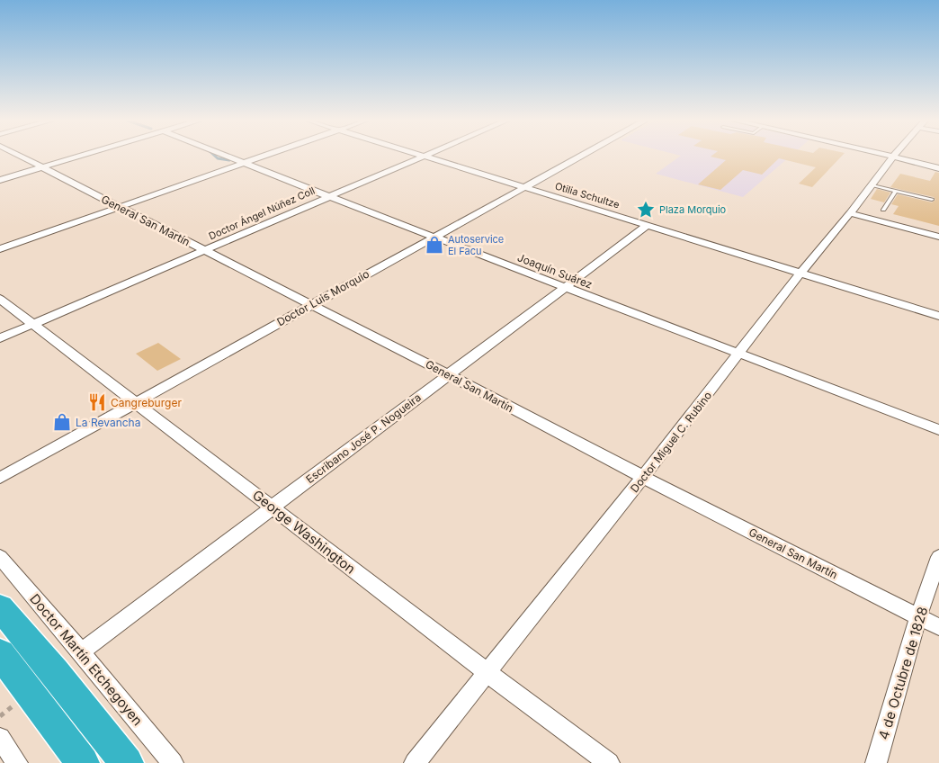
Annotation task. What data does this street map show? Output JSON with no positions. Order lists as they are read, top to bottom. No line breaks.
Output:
{"streets":{"street":["Otilia Schultze","Doctor Ángel Núñez Coll","General San Martín","Joaquín Suárez","Doctor Luis Morquio","Escribano José P. Nogueira","Doctor Miguel C. Rubino","George Washington","Doctor Martín Etchegoyen","4 de Octubre de 1828"]},"crossings":[["Otilia Schultze","Doctor Ángel Núñez Coll"],["Otilia Schultze","Doctor Luis Morquio"],["Otilia Schultze","Escribano José P. Nogueira"],["Otilia Schultze","Doctor Miguel C. Rubino"],["Doctor Ángel Núñez Coll","General San Martín"],["Doctor Ángel Núñez Coll","Joaquín Suárez"],["Doctor Ángel Núñez Coll","George Washington"],["General San Martín","Doctor Luis Morquio"],["General San Martín","Escribano José P. Nogueira"],["General San Martín","Doctor Miguel C. Rubino"],["General San Martín","4 de Octubre de 1828"],["Joaquín Suárez","Doctor Luis Morquio"],["Joaquín Suárez","Escribano José P. Nogueira"],["Joaquín Suárez","Doctor Miguel C. Rubino"],["Doctor Luis Morquio","George Washington"],["Escribano José P. Nogueira","George Washington"],["Escribano José P. Nogueira","Doctor Martín Etchegoyen"],["Doctor Miguel C. Rubino","George Washington"]],"places":{"place":["Plaza Morquio"],"shop":["Autoservice El Facu","La Revancha"],"restaurant":["Cangreburger"]}}
